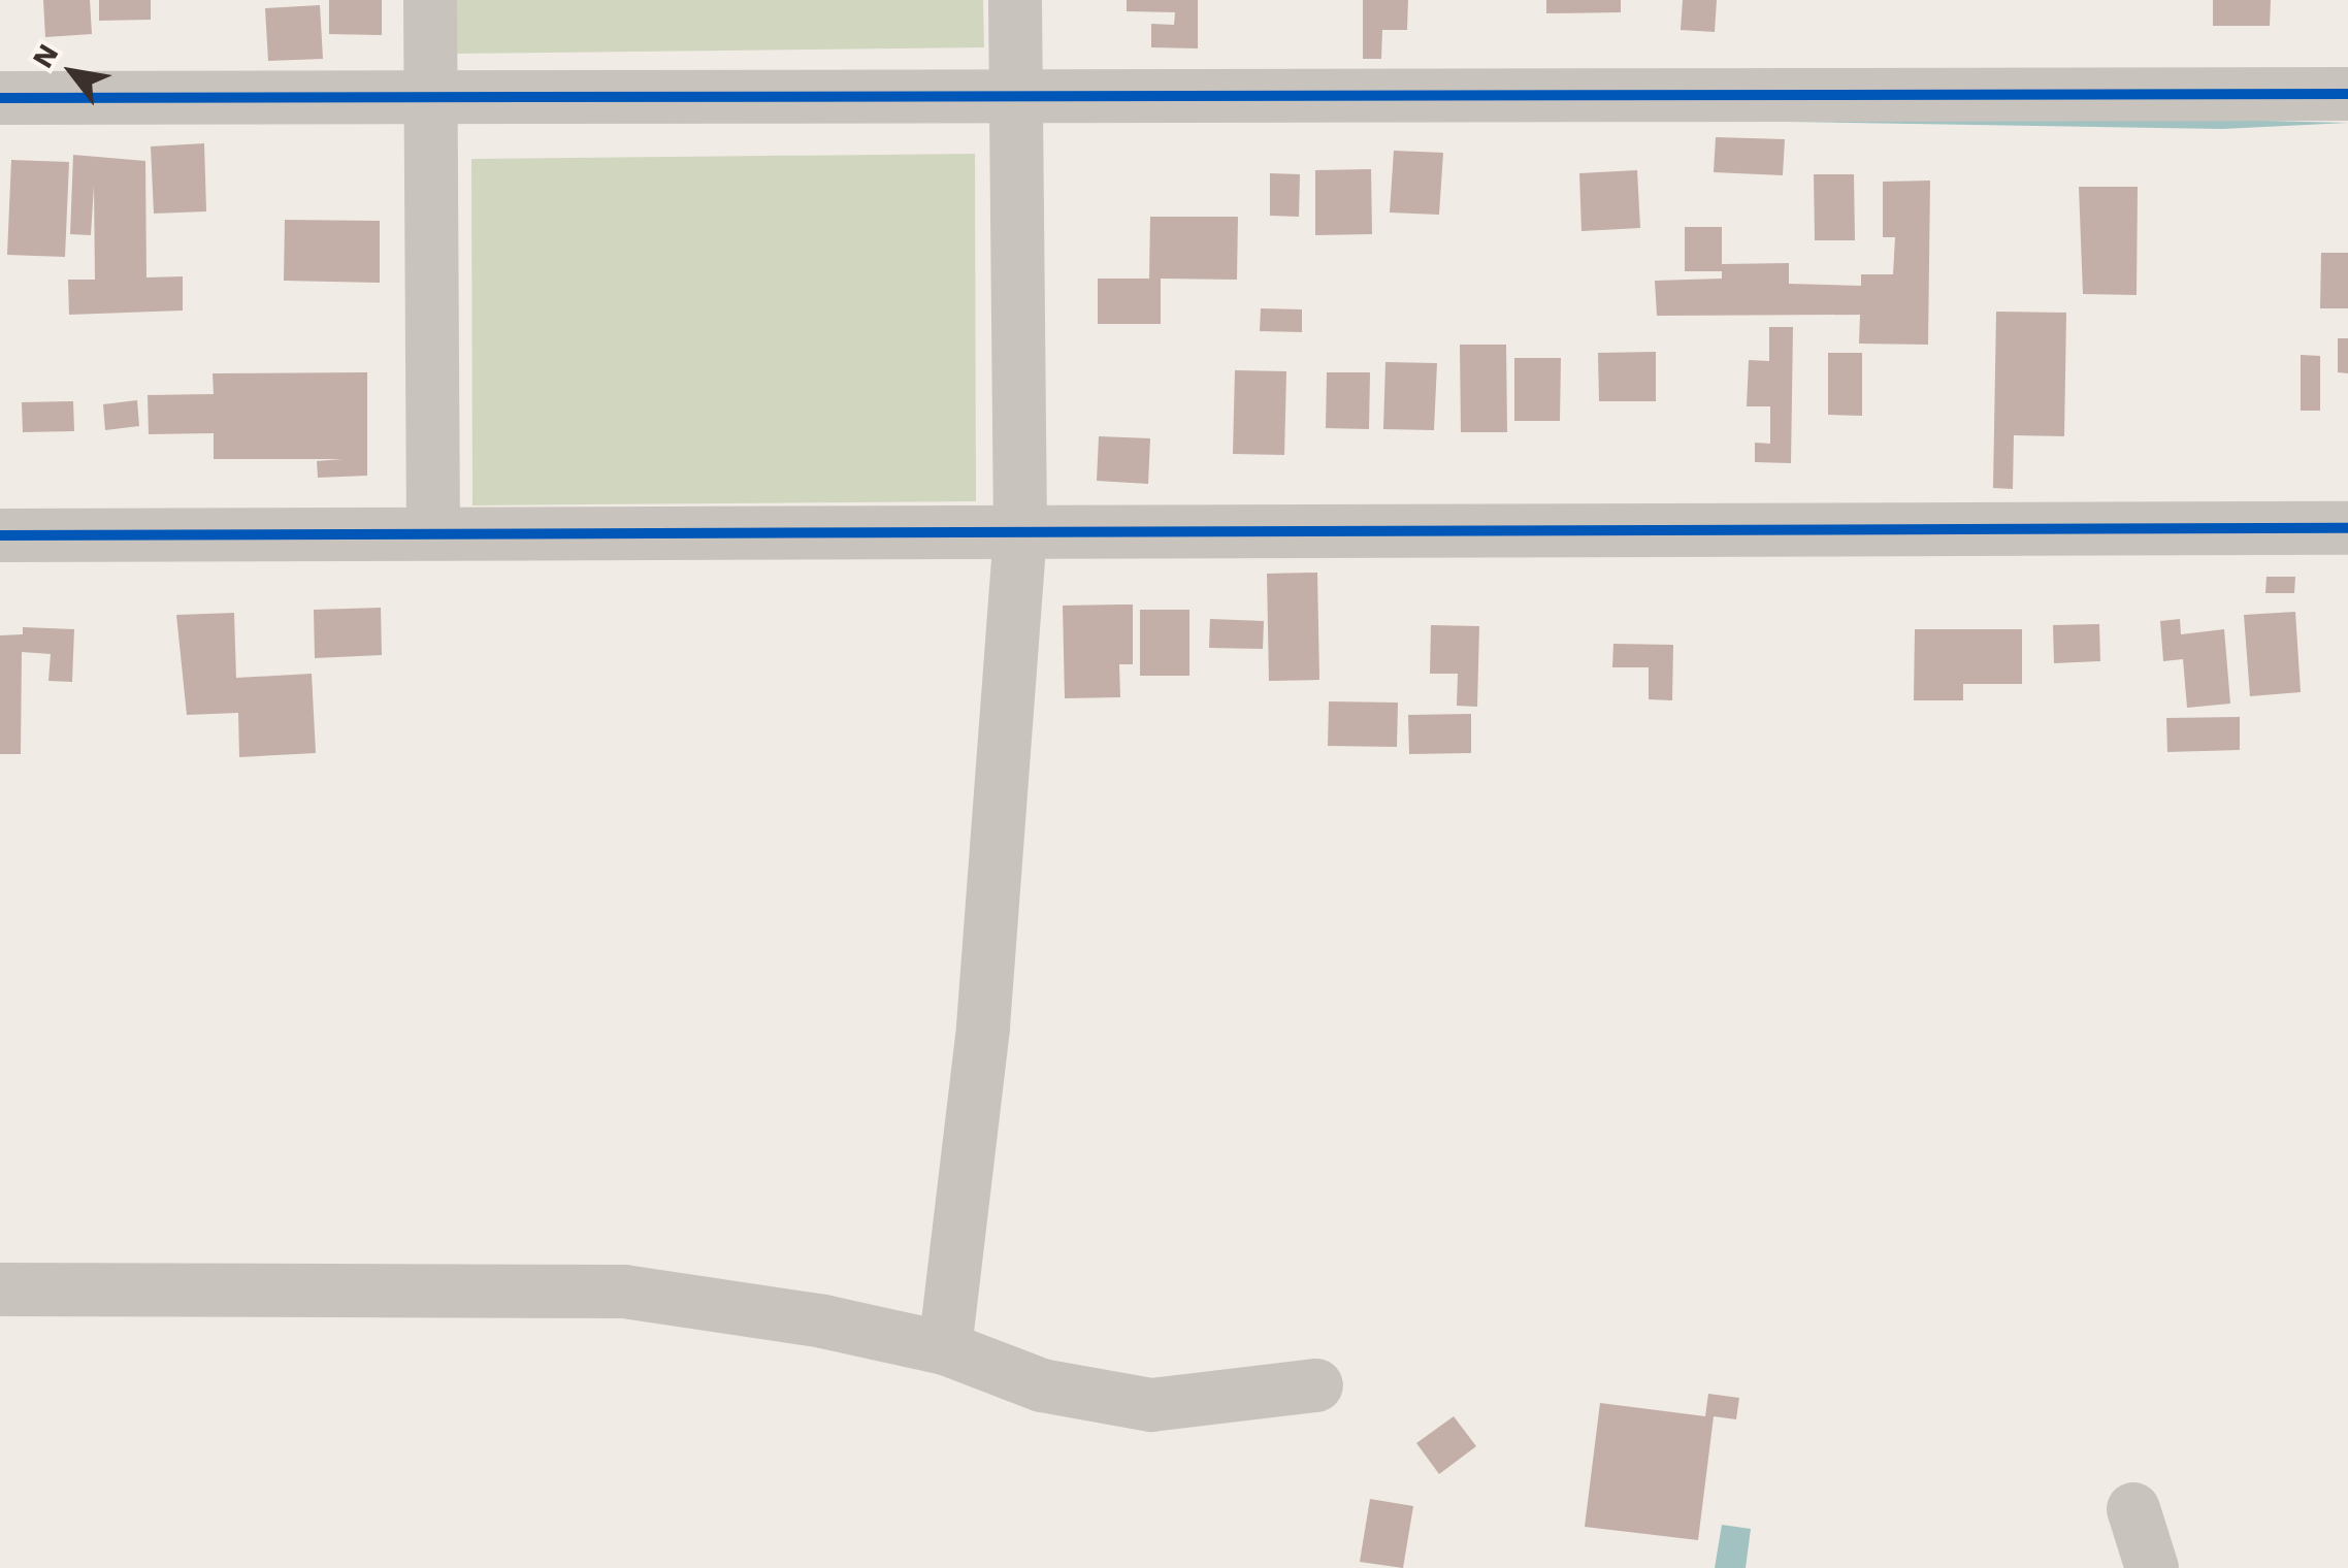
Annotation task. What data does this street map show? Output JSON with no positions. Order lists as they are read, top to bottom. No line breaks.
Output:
{"north":"top left"}
